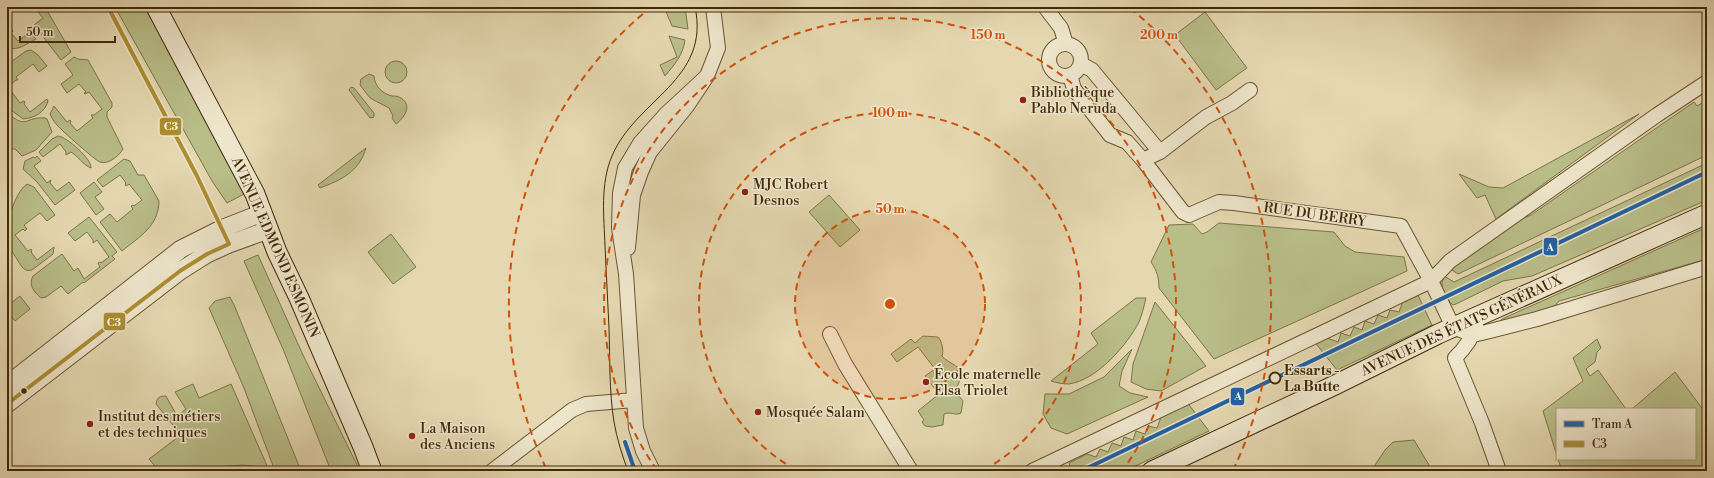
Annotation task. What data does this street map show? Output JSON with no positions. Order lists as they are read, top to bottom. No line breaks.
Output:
{"streets":{"main road":["AVENUE EDMOND ESMONIN","AVENUE DES ÉTATS GÉNÉRAUX"],"street":["RUE DU BERRY"]},"crossings":[["RUE DU BERRY","AVENUE DES ÉTATS GÉNÉRAUX"]],"places":["Bibliothèque Pablo Neruda","MJC Robert Desnos","Essarts - La Butte","École maternelle Elsa Triolet","Mosquée Salam","Institut des métiers et des techniques","La Maison des Anciens"],"lines":["transit line C3","tram line A"],"legend":["Tram A","C3"],"scale_bar":"50 m","rings":["200 m","150 m","100 m","50 m"]}
